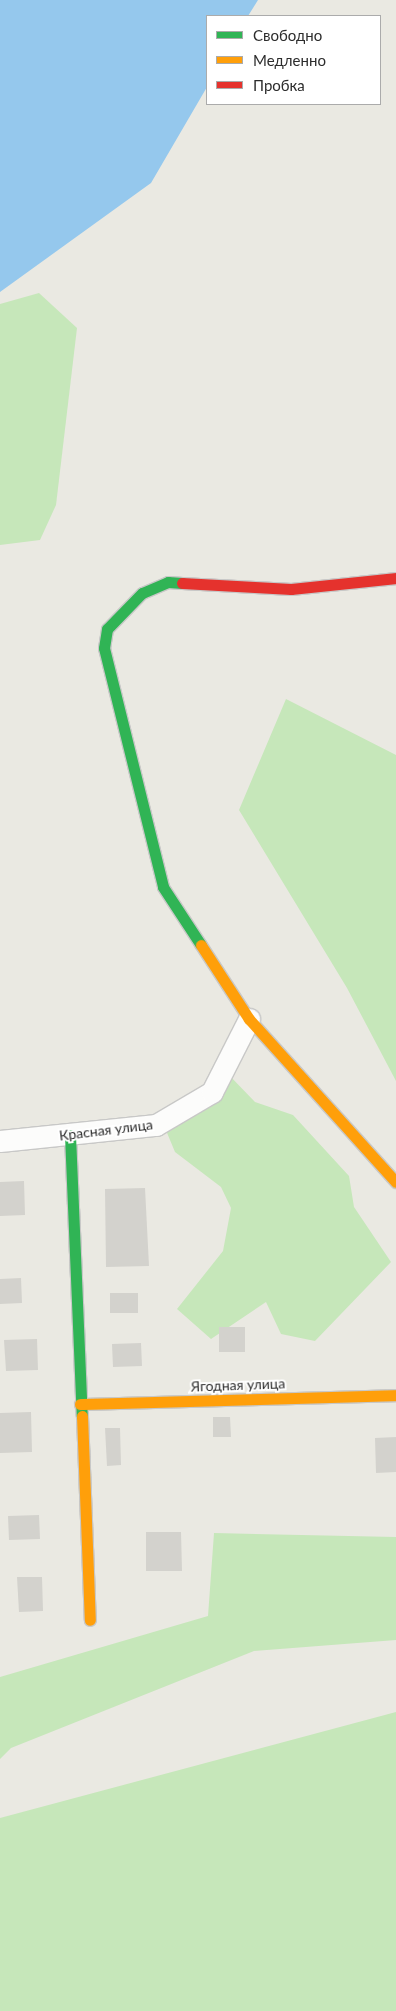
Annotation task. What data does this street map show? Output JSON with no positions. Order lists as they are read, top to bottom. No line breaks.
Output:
{"streets":{"street":["Красная улица","Ягодная улица"]},"legend":["Свободно","Медленно","Пробка"]}
